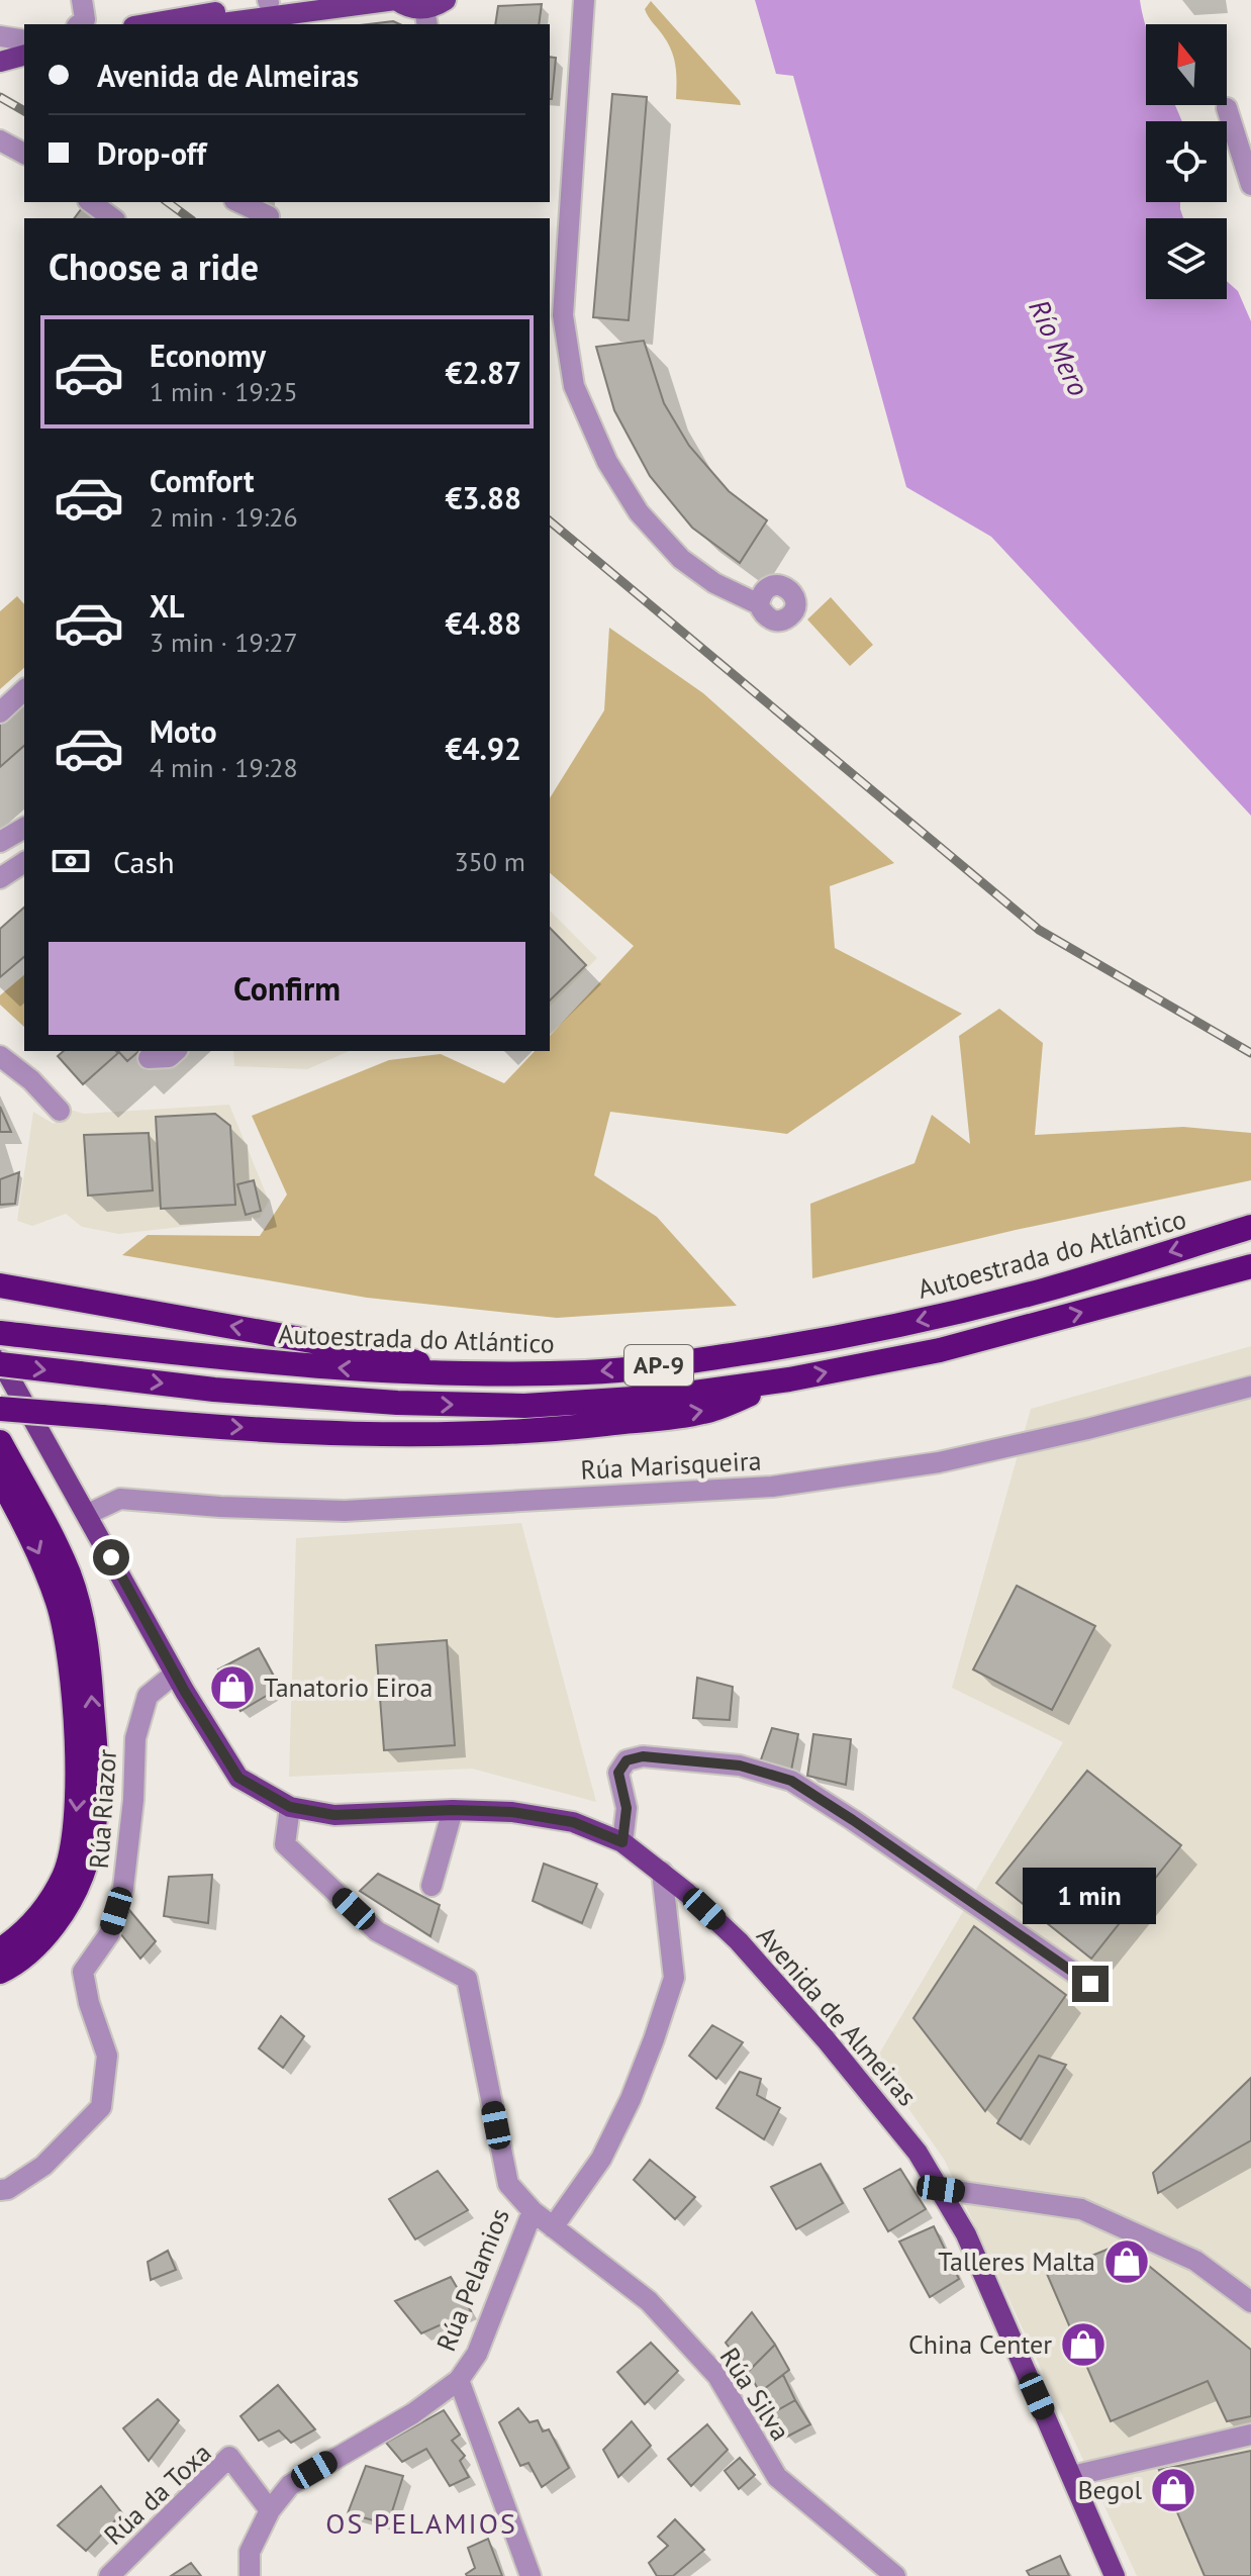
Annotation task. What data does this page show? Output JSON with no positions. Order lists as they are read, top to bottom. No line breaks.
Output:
{"streets":{"highway":["Autoestrada do Atlántico","AP-9"],"main road":["Avenida de Almeiras"],"street":["Rúa Marisqueira","Rúa Riazor","Rúa Pelamios","Rúa Silva","Rúa da Toxa"]},"crossings":[["AP-9","Avenida de Almeiras"],["Rúa Marisqueira","Avenida de Almeiras"],["Rúa Riazor","Avenida de Almeiras"],["Avenida de Almeiras","Rúa Pelamios"],["Rúa Pelamios","Rúa Silva"],["Rúa Pelamios","Rúa da Toxa"]],"districts":["OS PELAMIOS"],"water":["Río Mero"],"places":{"shop":["Tanatorio Eiroa","Talleres Malta","China Center","Begol"]},"north":"top","page":{"banner":["Avenida de Almeiras","Drop-off"],"heading":"Choose a ride","list":[{"name":"Economy","note":"1 min · 19:25","value":"€2.87"},{"name":"Comfort","note":"2 min · 19:26","value":"€3.88"},{"name":"XL","note":"3 min · 19:27","value":"€4.88"},{"name":"Moto","note":"4 min · 19:28","value":"€4.92"}],"pay":["Cash","350 m"],"buttons":"Confirm","bubble":"1 min"}}
